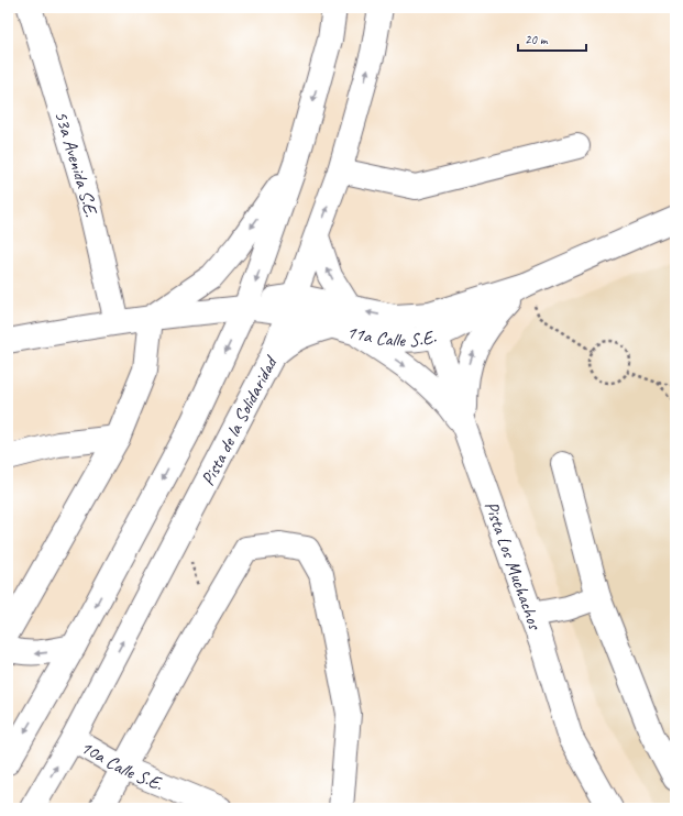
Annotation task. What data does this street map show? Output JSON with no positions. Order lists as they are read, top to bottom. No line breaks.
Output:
{"streets":{"street":["53a Avenida S.E.","11a Calle S.E.","Pista de la Solidaridad","Pista Los Muchachos","10a Calle S.E."]},"crossings":[["53a Avenida S.E.","11a Calle S.E."],["11a Calle S.E.","Pista de la Solidaridad"],["11a Calle S.E.","Pista Los Muchachos"],["Pista de la Solidaridad","10a Calle S.E."]],"scale_bar":"20 m"}
